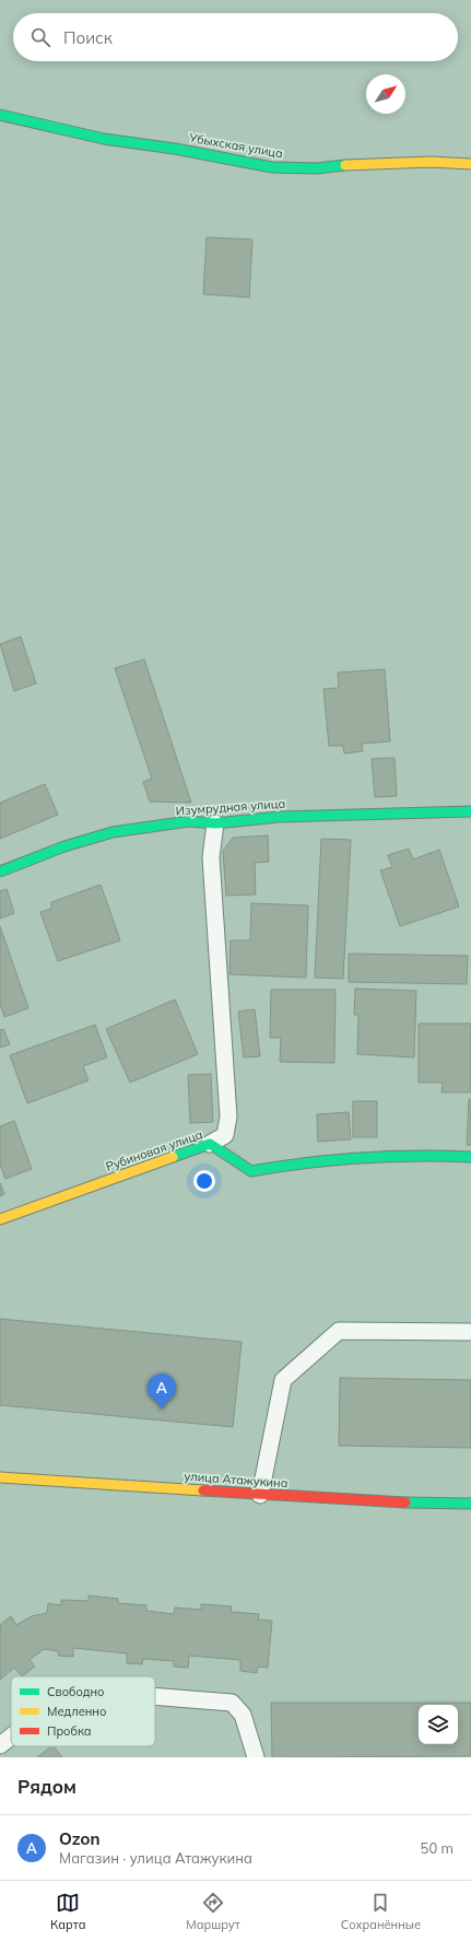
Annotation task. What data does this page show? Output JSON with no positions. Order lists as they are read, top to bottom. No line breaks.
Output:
{"streets":{"street":["Убыхская улица","Изумрудная улица","Рубиновая улица","улица Атажукина"]},"legend":["Свободно","Медленно","Пробка"],"north":"top right","page":{"search":"Поиск","pins":"A","heading":"Рядом","list":[{"mark":"A","name":"Ozon","note":"Магазин · улица Атажукина","value":"50 m"}],"nav":["Карта","Маршрут","Сохранённые"]}}
